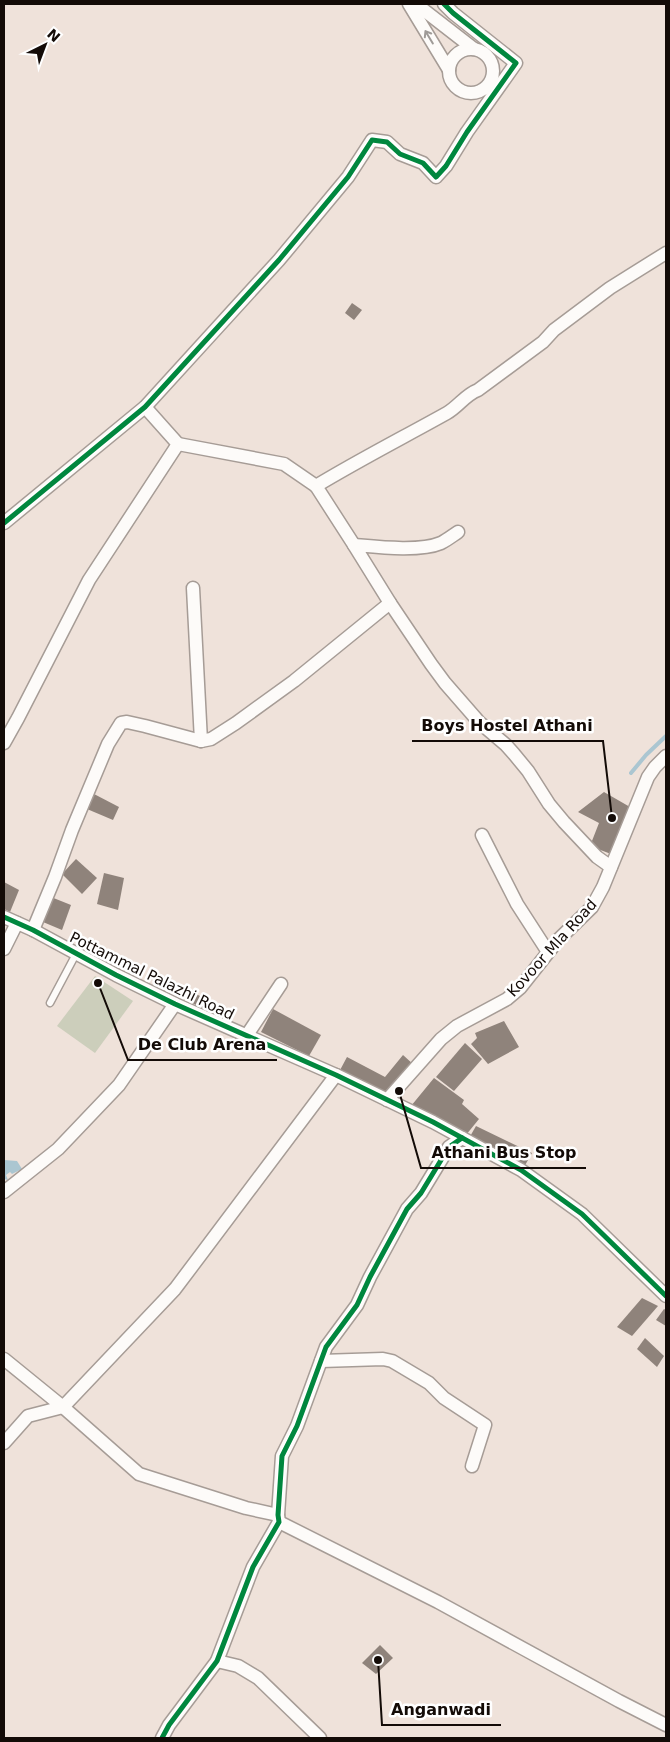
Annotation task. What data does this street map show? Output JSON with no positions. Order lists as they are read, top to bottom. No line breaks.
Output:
{"streets":{"street":["Kovoor Mla Road","Pottammal Palazhi Road"]},"crossings":[["Kovoor Mla Road","Pottammal Palazhi Road"]],"places":["Boys Hostel Athani","De Club Arena","Athani Bus Stop","Anganwadi"],"north":"top right"}
